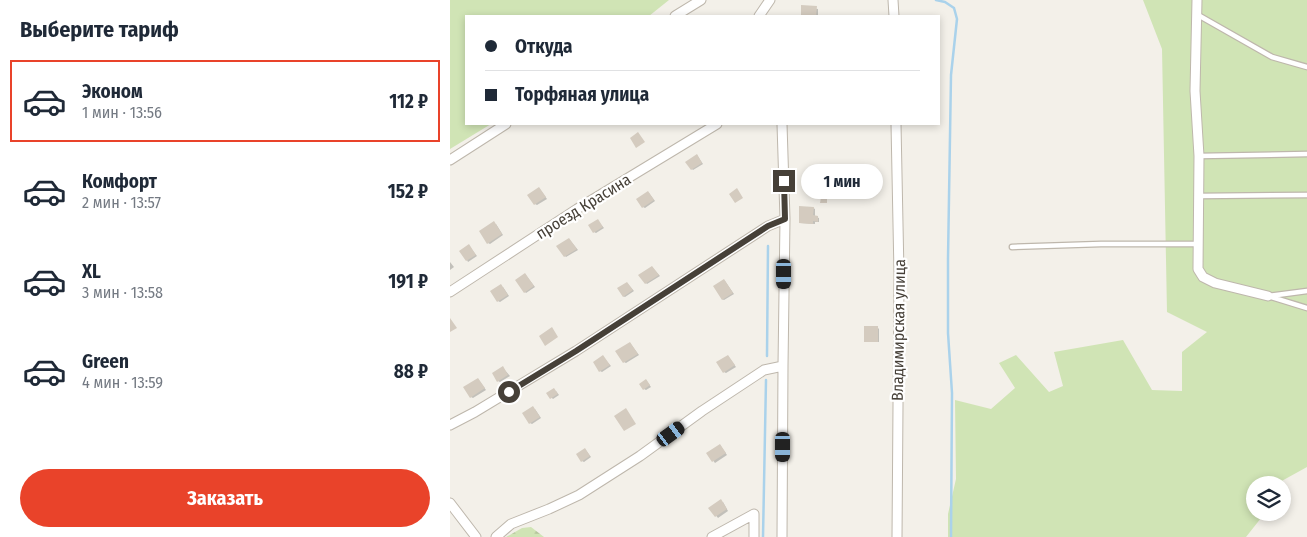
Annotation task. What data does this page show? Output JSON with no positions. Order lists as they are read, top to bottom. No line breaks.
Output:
{"streets":{"street":["проезд Красина","Владимирская улица"]},"page":{"heading":"Выберите тариф","banner":["Откуда","Торфяная улица"],"list":[{"name":"Эконом","note":"1 мин · 13:56","value":"112 ₽"},{"name":"Комфорт","note":"2 мин · 13:57","value":"152 ₽"},{"name":"XL","note":"3 мин · 13:58","value":"191 ₽"},{"name":"Green","note":"4 мин · 13:59","value":"88 ₽"}],"bubble":"1 мин","buttons":"Заказать"}}
